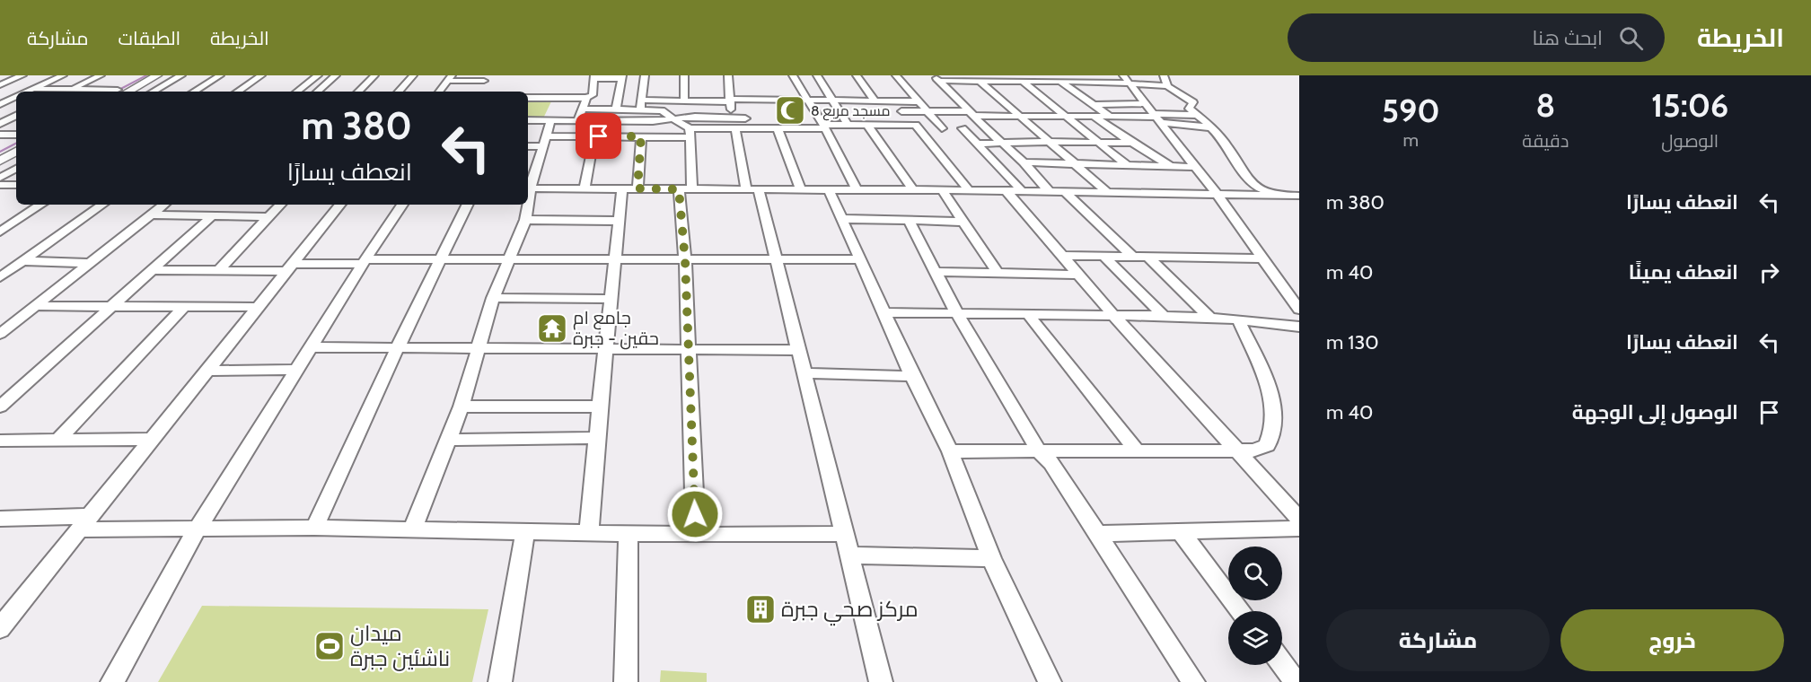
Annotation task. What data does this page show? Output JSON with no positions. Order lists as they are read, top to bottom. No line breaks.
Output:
{"places":{"mosque":["مسجد مربع 8"],"temple":["جامع ام حقين - جبرة"],"building":["مركز صحي جبرة"],"sports":["ميدان ناشئين جبرة"]},"page":{"header":"الخريطة","search":"ابحث هنا","nav":["الخريطة","الطبقات","مشاركة"],"eta":["15:06","الوصول","8","دقيقة","590","m"],"turn":["380 m","انعطف يسارًا"],"list":[{"name":"انعطف يسارًا","value":"380 m"},{"name":"انعطف يمينًا","value":"40 m"},{"name":"انعطف يسارًا","value":"130 m"},{"name":"الوصول إلى الوجهة","value":"40 m"}],"buttons":["خروج","مشاركة"]}}
